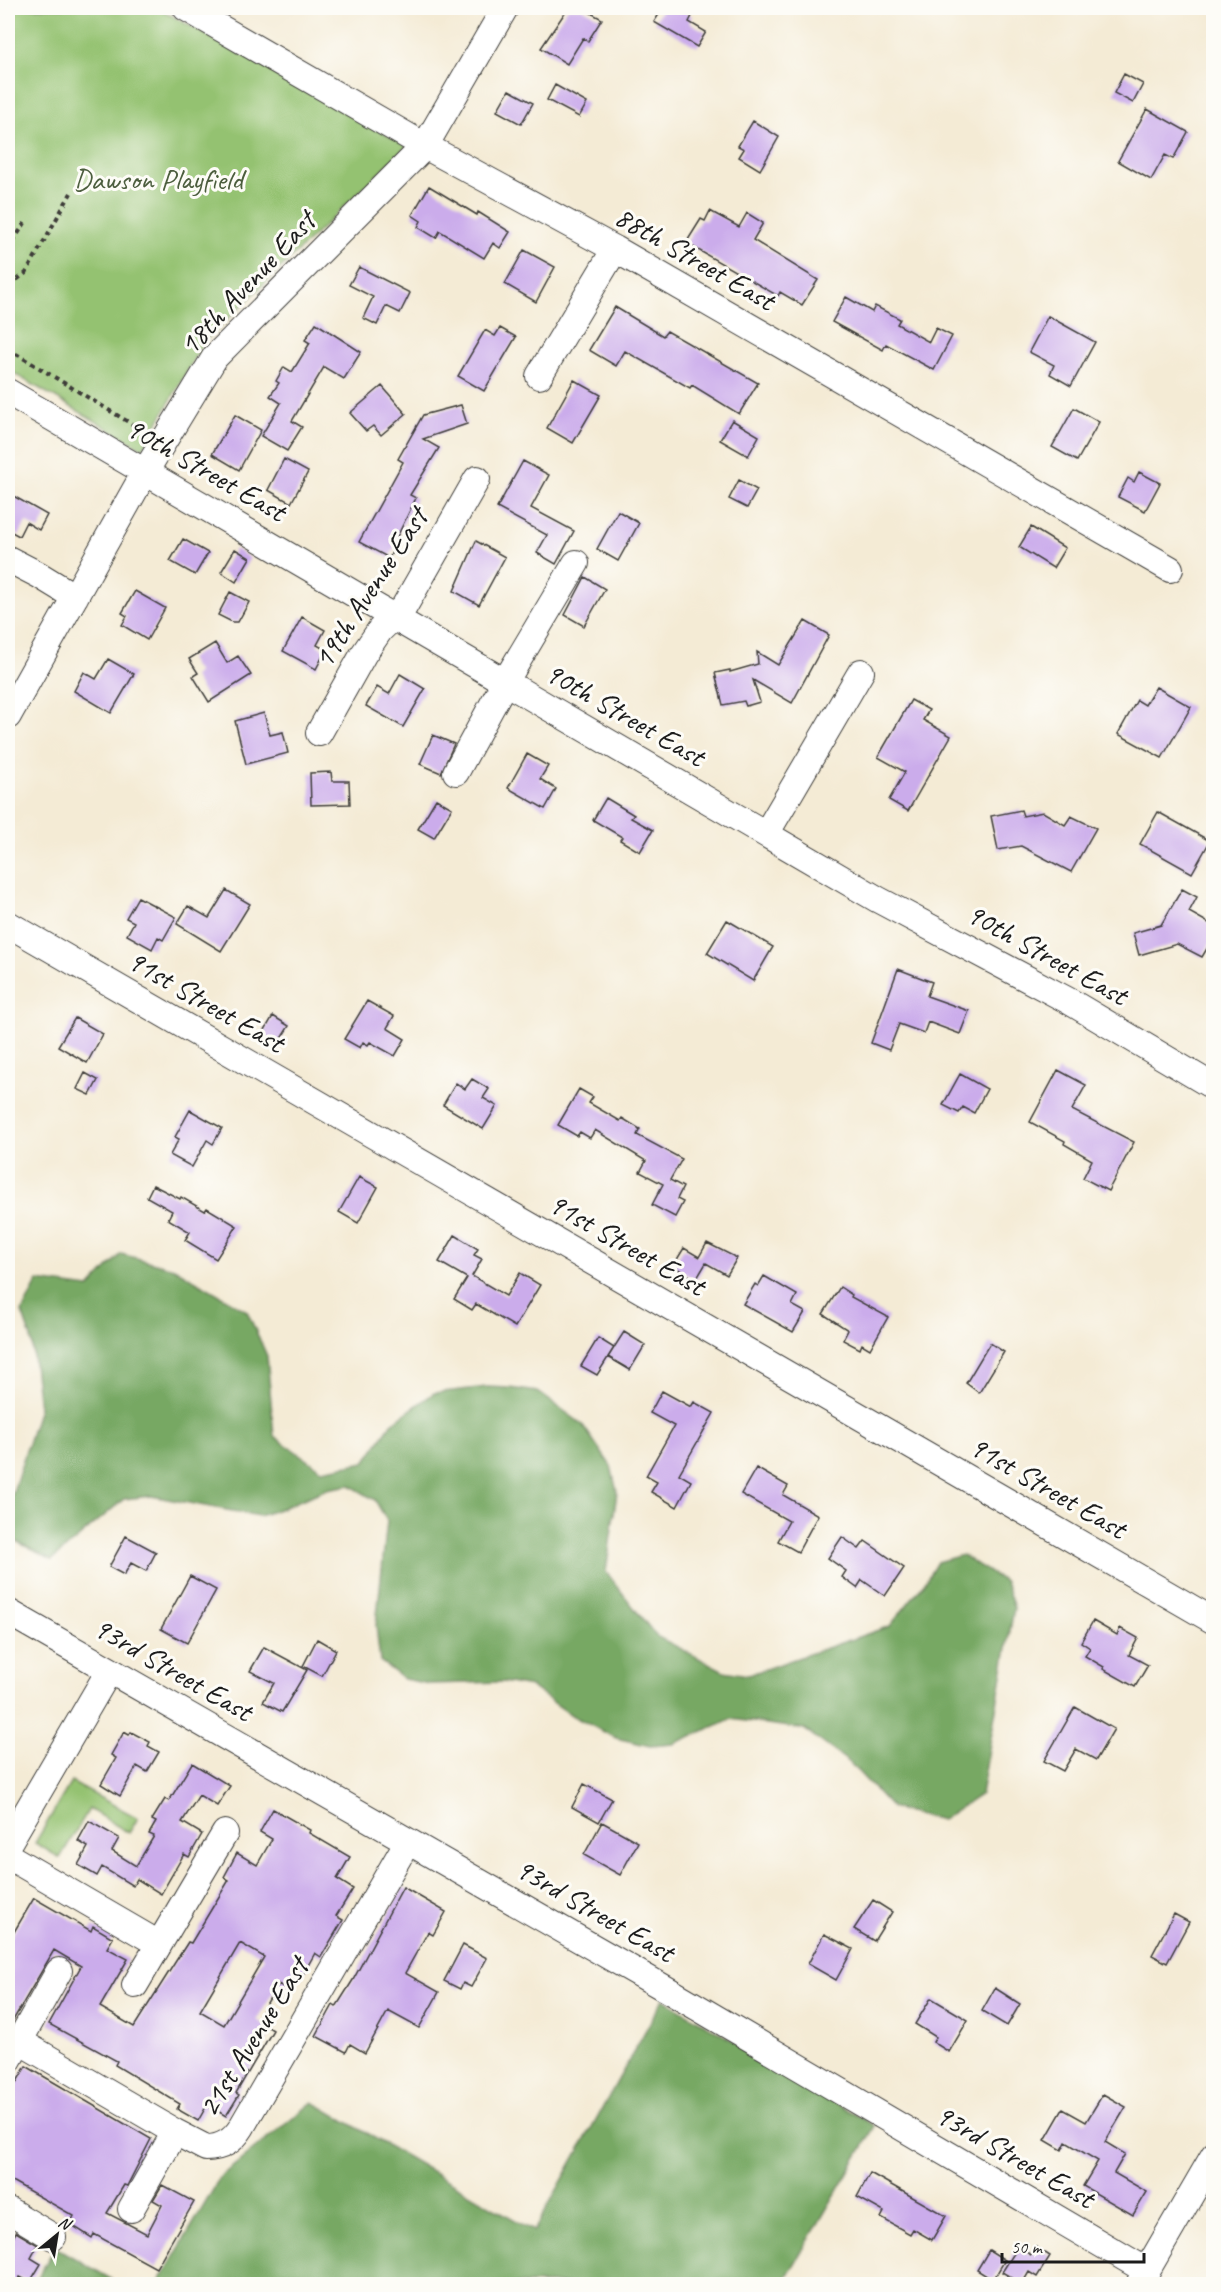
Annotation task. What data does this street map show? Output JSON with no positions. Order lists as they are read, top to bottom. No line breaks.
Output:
{"streets":{"street":["88th Street East","18th Avenue East","90th Street East","19th Avenue East","91st Street East","93rd Street East","21st Avenue East"]},"crossings":[["88th Street East","18th Avenue East"],["18th Avenue East","90th Street East"],["90th Street East","19th Avenue East"],["93rd Street East","21st Avenue East"]],"parks":["Dawson Playfield"],"scale_bar":"50 m","north":"top right"}
